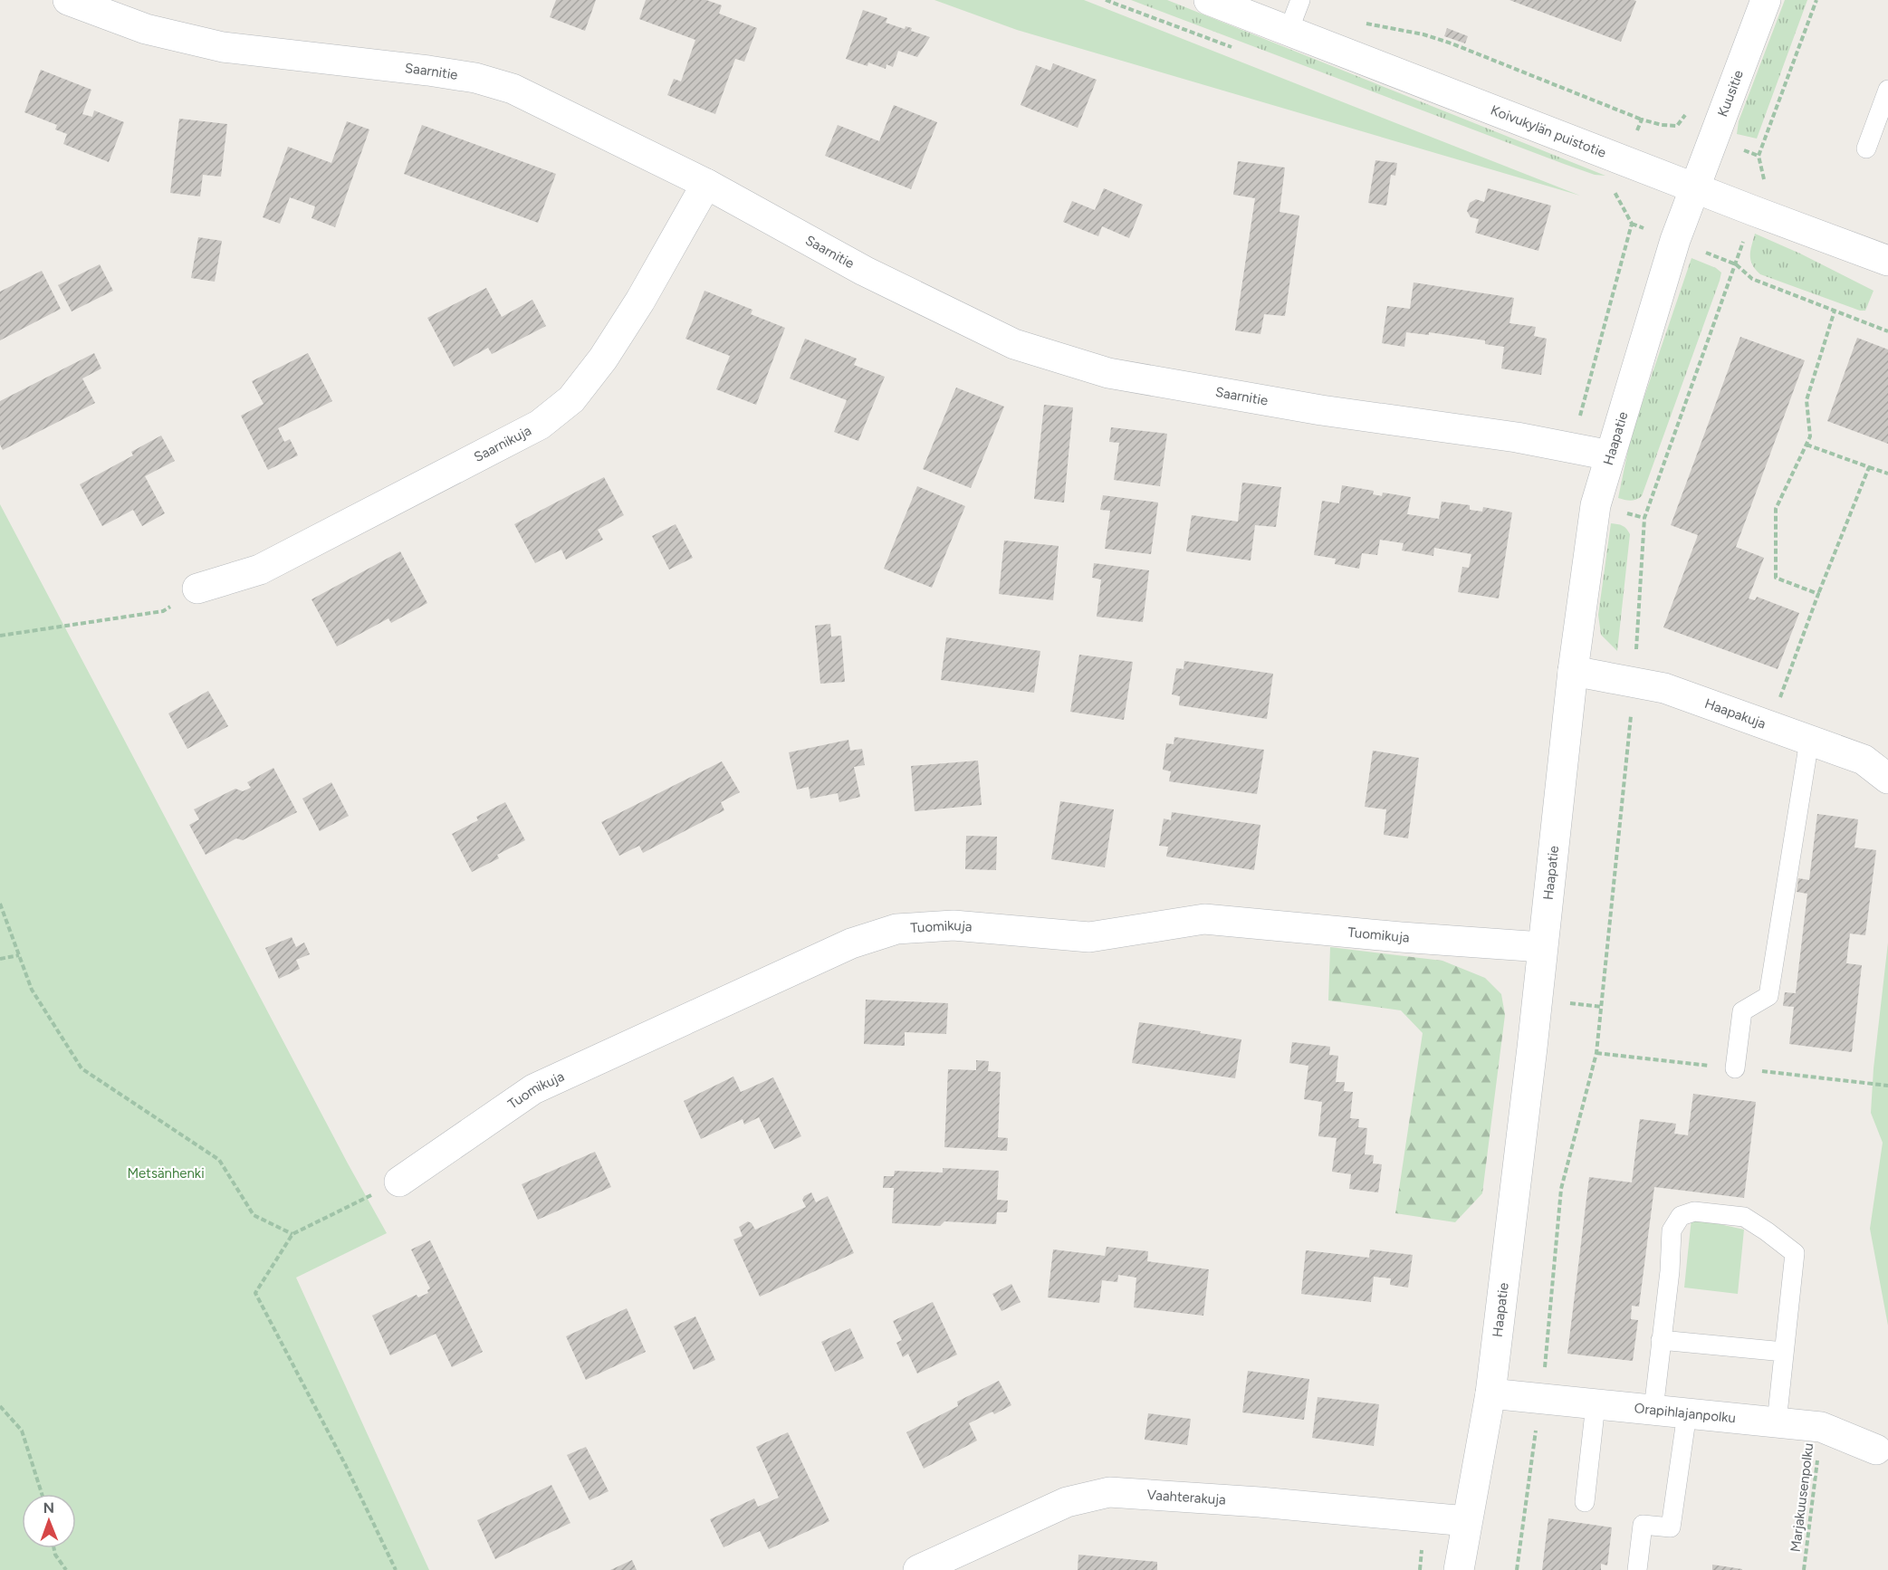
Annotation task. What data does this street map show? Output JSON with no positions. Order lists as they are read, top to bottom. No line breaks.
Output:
{"streets":{"street":["Saarnitie","Kuusitie","Koivukylän puistotie","Haapatie","Saarnikuja","Haapakuja","Tuomikuja","Orapihlajanpolku","Vaahterakuja"],"path":["Marjakuusenpolku"]},"crossings":[["Saarnitie","Haapatie"],["Saarnitie","Saarnikuja"],["Kuusitie","Koivukylän puistotie"],["Kuusitie","Haapatie"],["Koivukylän puistotie","Haapatie"],["Haapatie","Haapakuja"],["Haapatie","Tuomikuja"],["Haapatie","Orapihlajanpolku"],["Haapatie","Vaahterakuja"],["Orapihlajanpolku","Marjakuusenpolku"]],"parks":["Metsänhenki"],"north":"top"}
